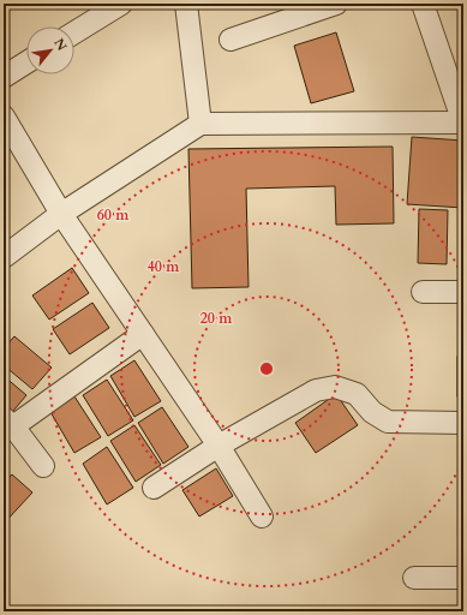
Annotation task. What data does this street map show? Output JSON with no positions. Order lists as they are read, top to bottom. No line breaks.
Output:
{"north":"top right","rings":["60 m","40 m","20 m"]}
